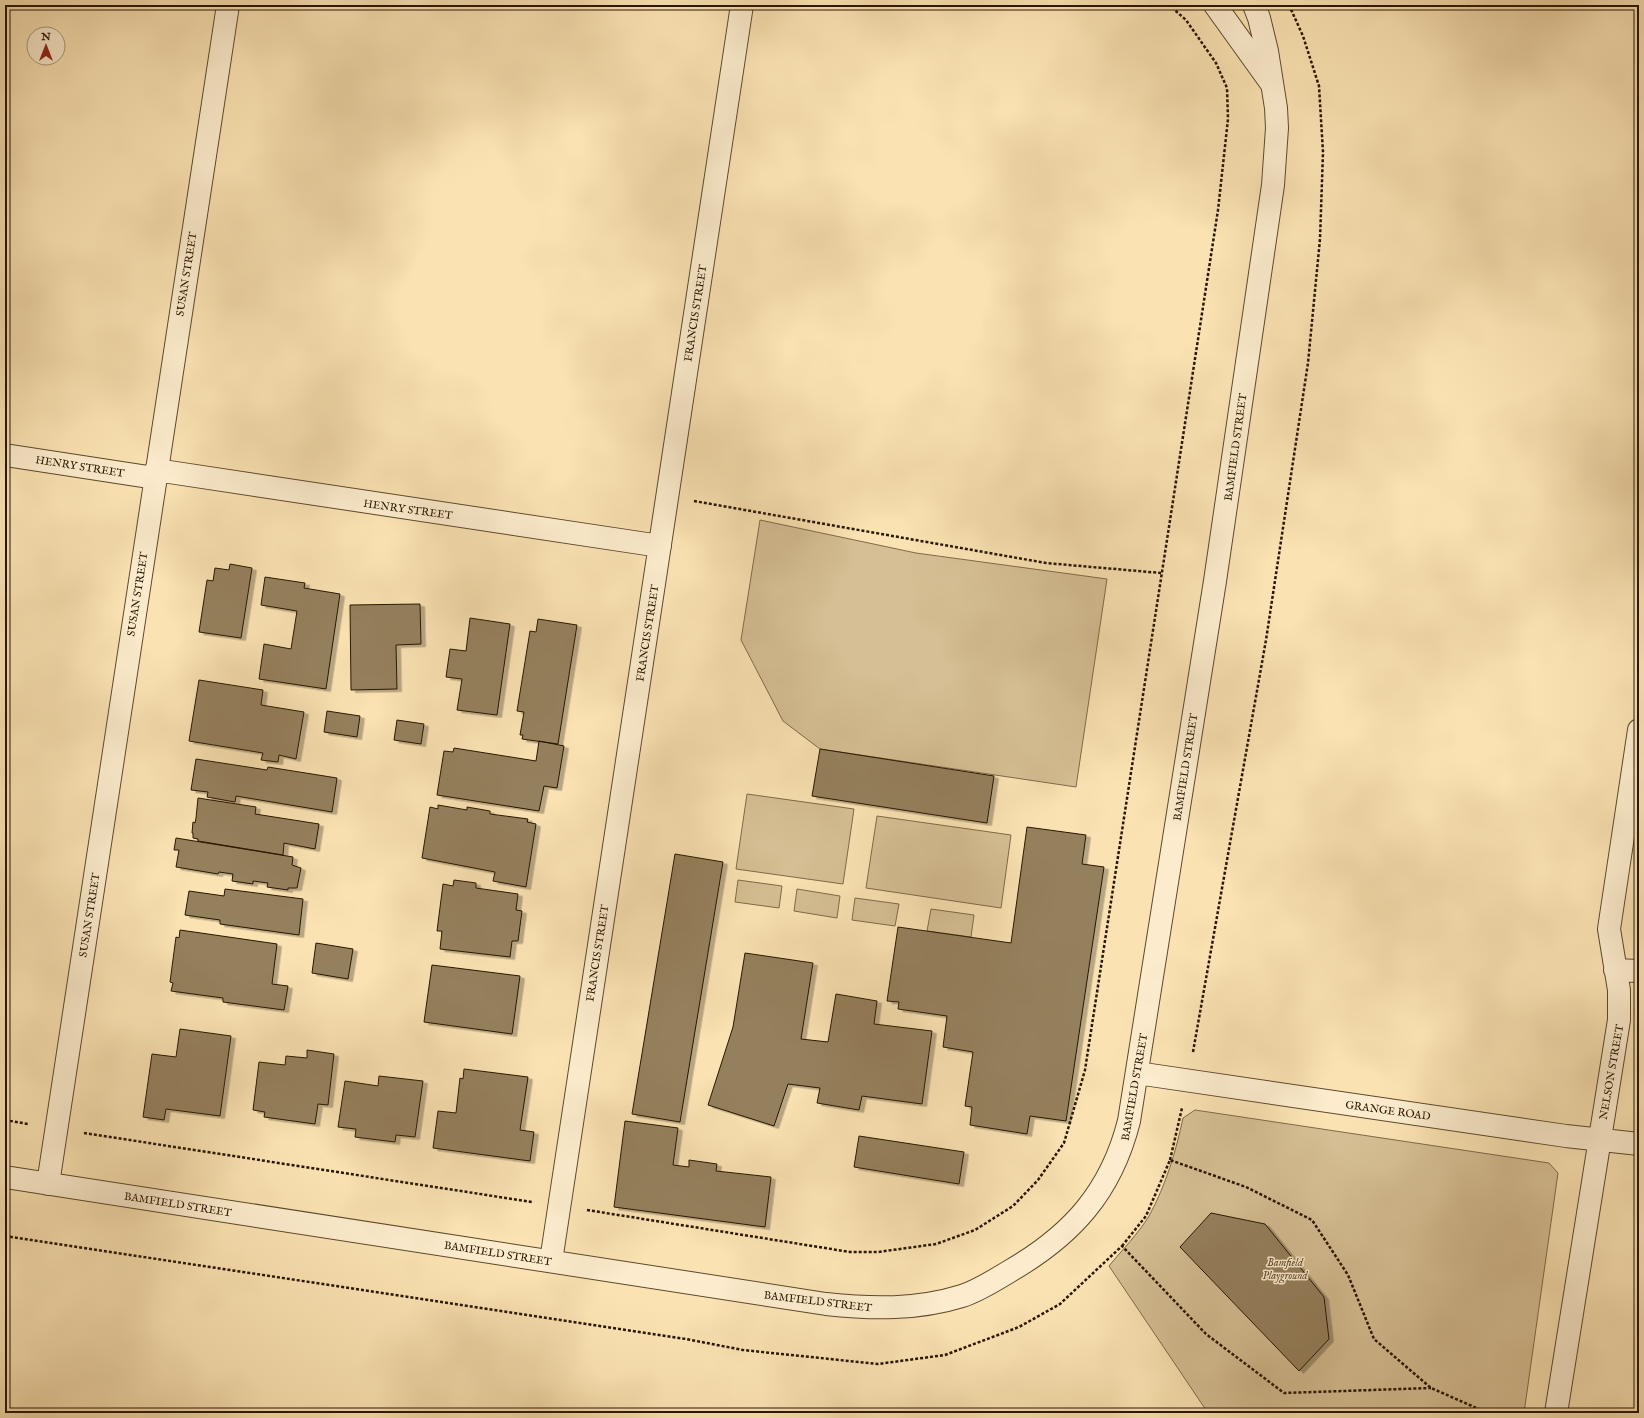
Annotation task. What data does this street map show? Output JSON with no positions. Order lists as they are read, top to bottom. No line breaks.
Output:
{"streets":{"street":["SUSAN STREET","FRANCIS STREET","BAMFIELD STREET","HENRY STREET","NELSON STREET","GRANGE ROAD"]},"crossings":[["SUSAN STREET","BAMFIELD STREET"],["SUSAN STREET","HENRY STREET"],["FRANCIS STREET","BAMFIELD STREET"],["FRANCIS STREET","HENRY STREET"],["BAMFIELD STREET","GRANGE ROAD"],["NELSON STREET","GRANGE ROAD"]],"parks":["Bamfield Playground"],"north":"top"}
